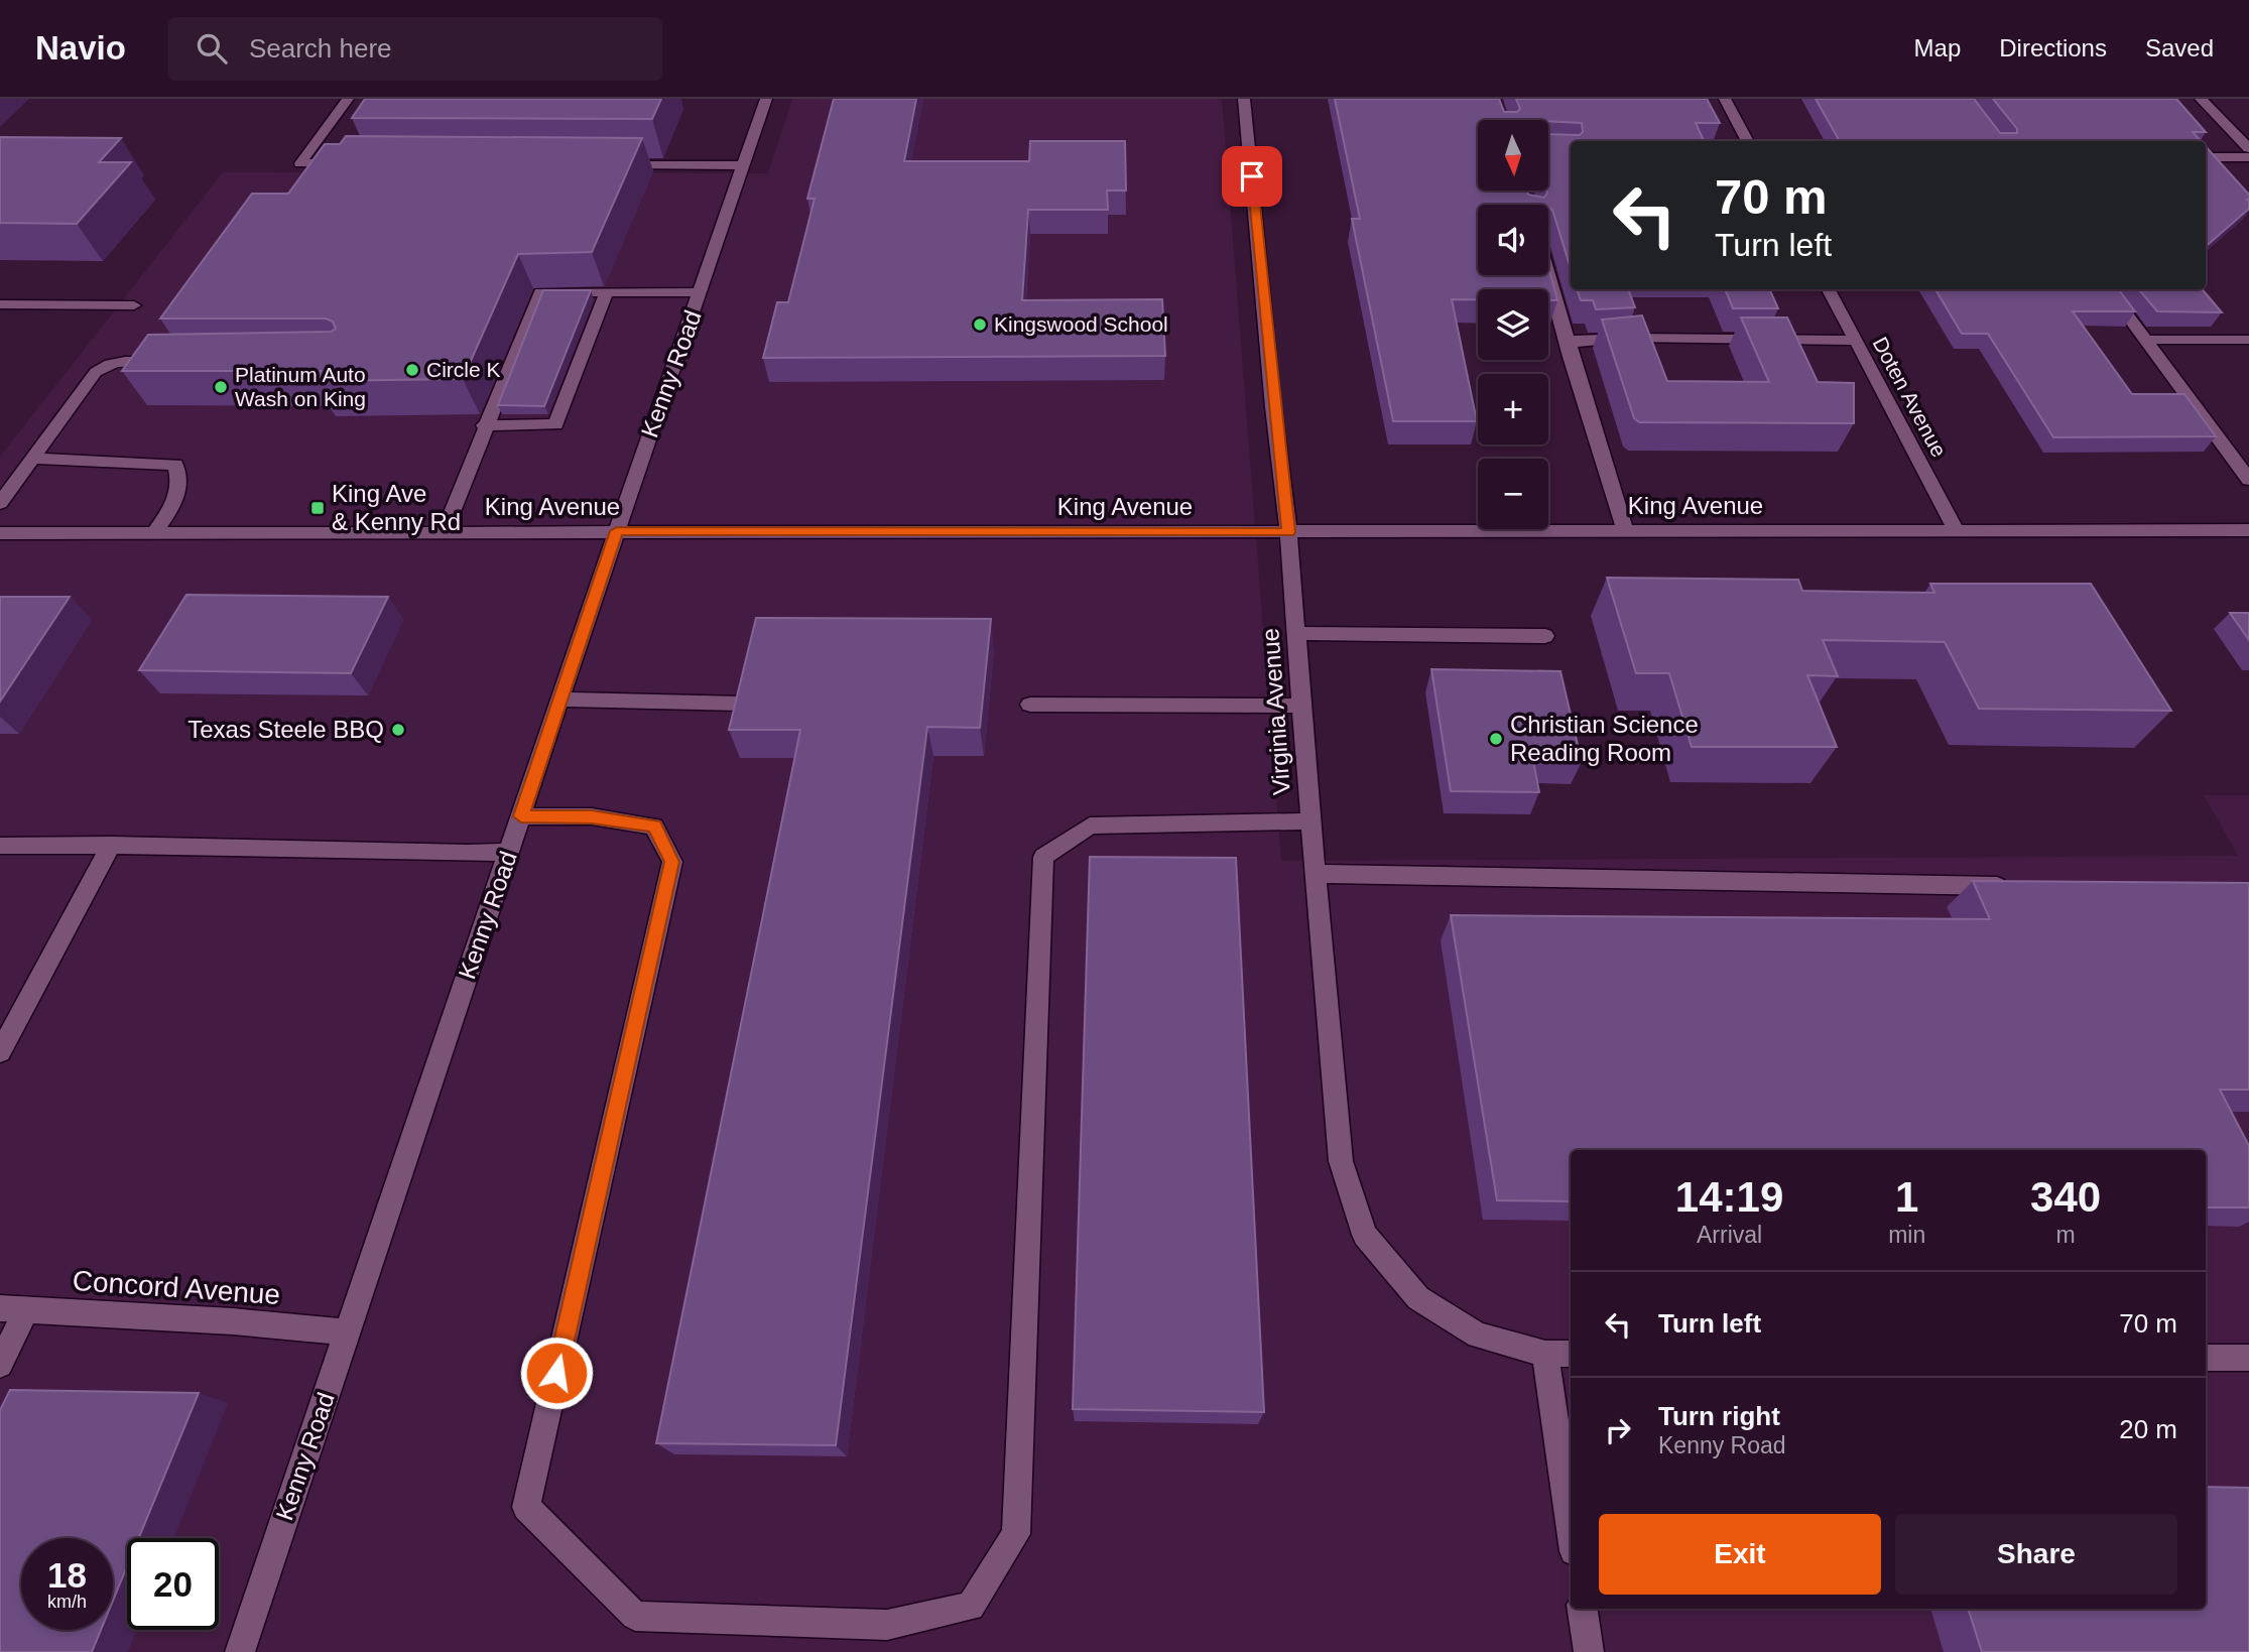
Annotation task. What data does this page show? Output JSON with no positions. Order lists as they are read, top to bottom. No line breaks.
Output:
{"streets":{"street":["Kenny Road","Doten Avenue","King Avenue","Virginia Avenue","Concord Avenue"]},"crossings":[["Kenny Road","King Avenue"],["Kenny Road","Concord Avenue"],["Doten Avenue","King Avenue"],["King Avenue","Virginia Avenue"]],"places":{"other":["Kingswood School","Circle K","Platinum Auto Wash on King","Texas Steele BBQ","Christian Science Reading Room"],"transit":["King Ave & Kenny Rd"]},"north":"bottom","page":{"header":"Navio","search":"Search here","nav":["Map","Directions","Saved"],"map_buttons":["+","−"],"turn":["70 m","Turn left"],"eta":["14:19","Arrival","1","min","340","m"],"list":[{"name":"Turn left","value":"70 m"},{"name":"Turn right","note":"Kenny Road","value":"20 m"}],"buttons":["Exit","Share"],"speed":"18 km/h","limit":"20"}}
